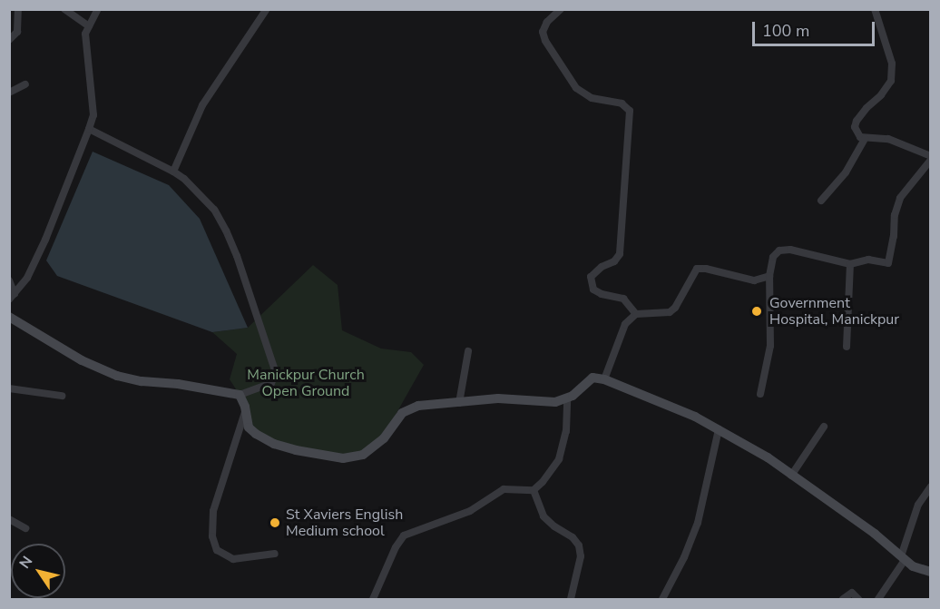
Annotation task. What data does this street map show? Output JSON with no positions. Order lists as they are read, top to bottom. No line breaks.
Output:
{"parks":["Manickpur Church Open Ground"],"places":["Government Hospital, Manickpur","St Xaviers English Medium school"],"scale_bar":"100 m","north":"top left"}
